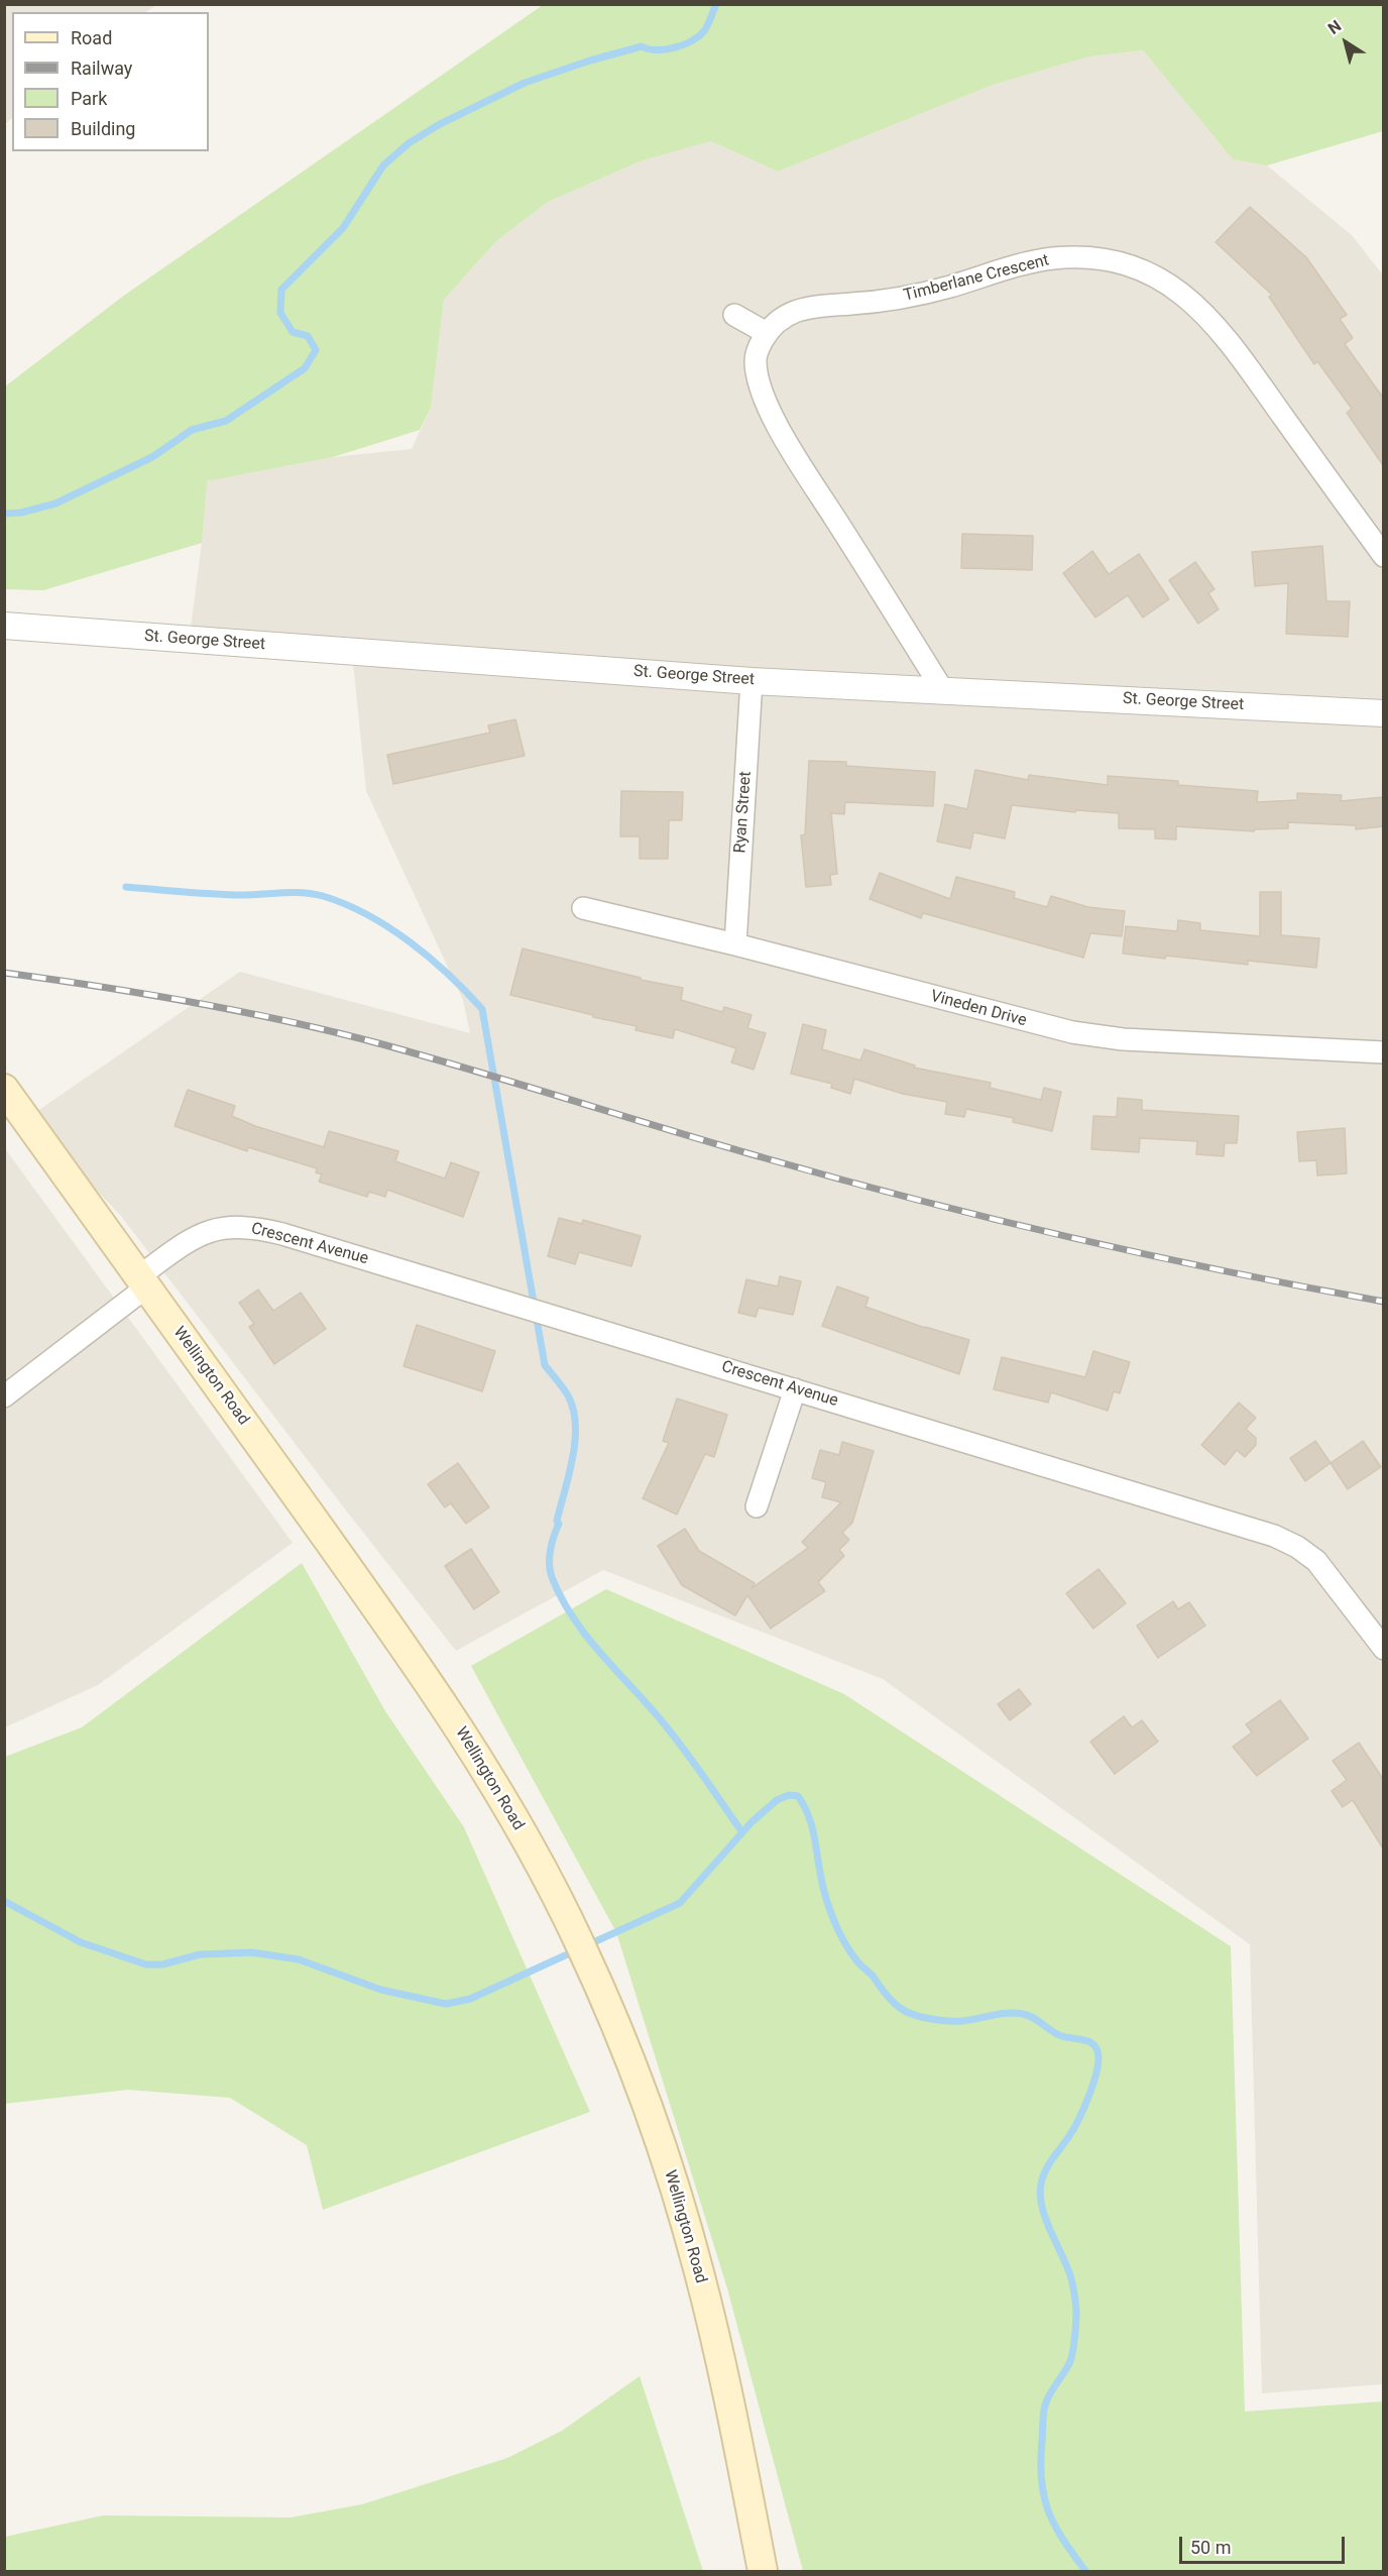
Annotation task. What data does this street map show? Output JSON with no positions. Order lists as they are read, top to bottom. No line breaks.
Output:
{"streets":{"main road":["Wellington Road"],"street":["Timberlane Crescent","St. George Street","Ryan Street","Vineden Drive","Crescent Avenue"]},"crossings":[["Timberlane Crescent","St. George Street"],["St. George Street","Ryan Street"],["Ryan Street","Vineden Drive"],["Crescent Avenue","Wellington Road"]],"legend":["Road","Railway","Park","Building"],"scale_bar":"50 m","north":"top left"}
